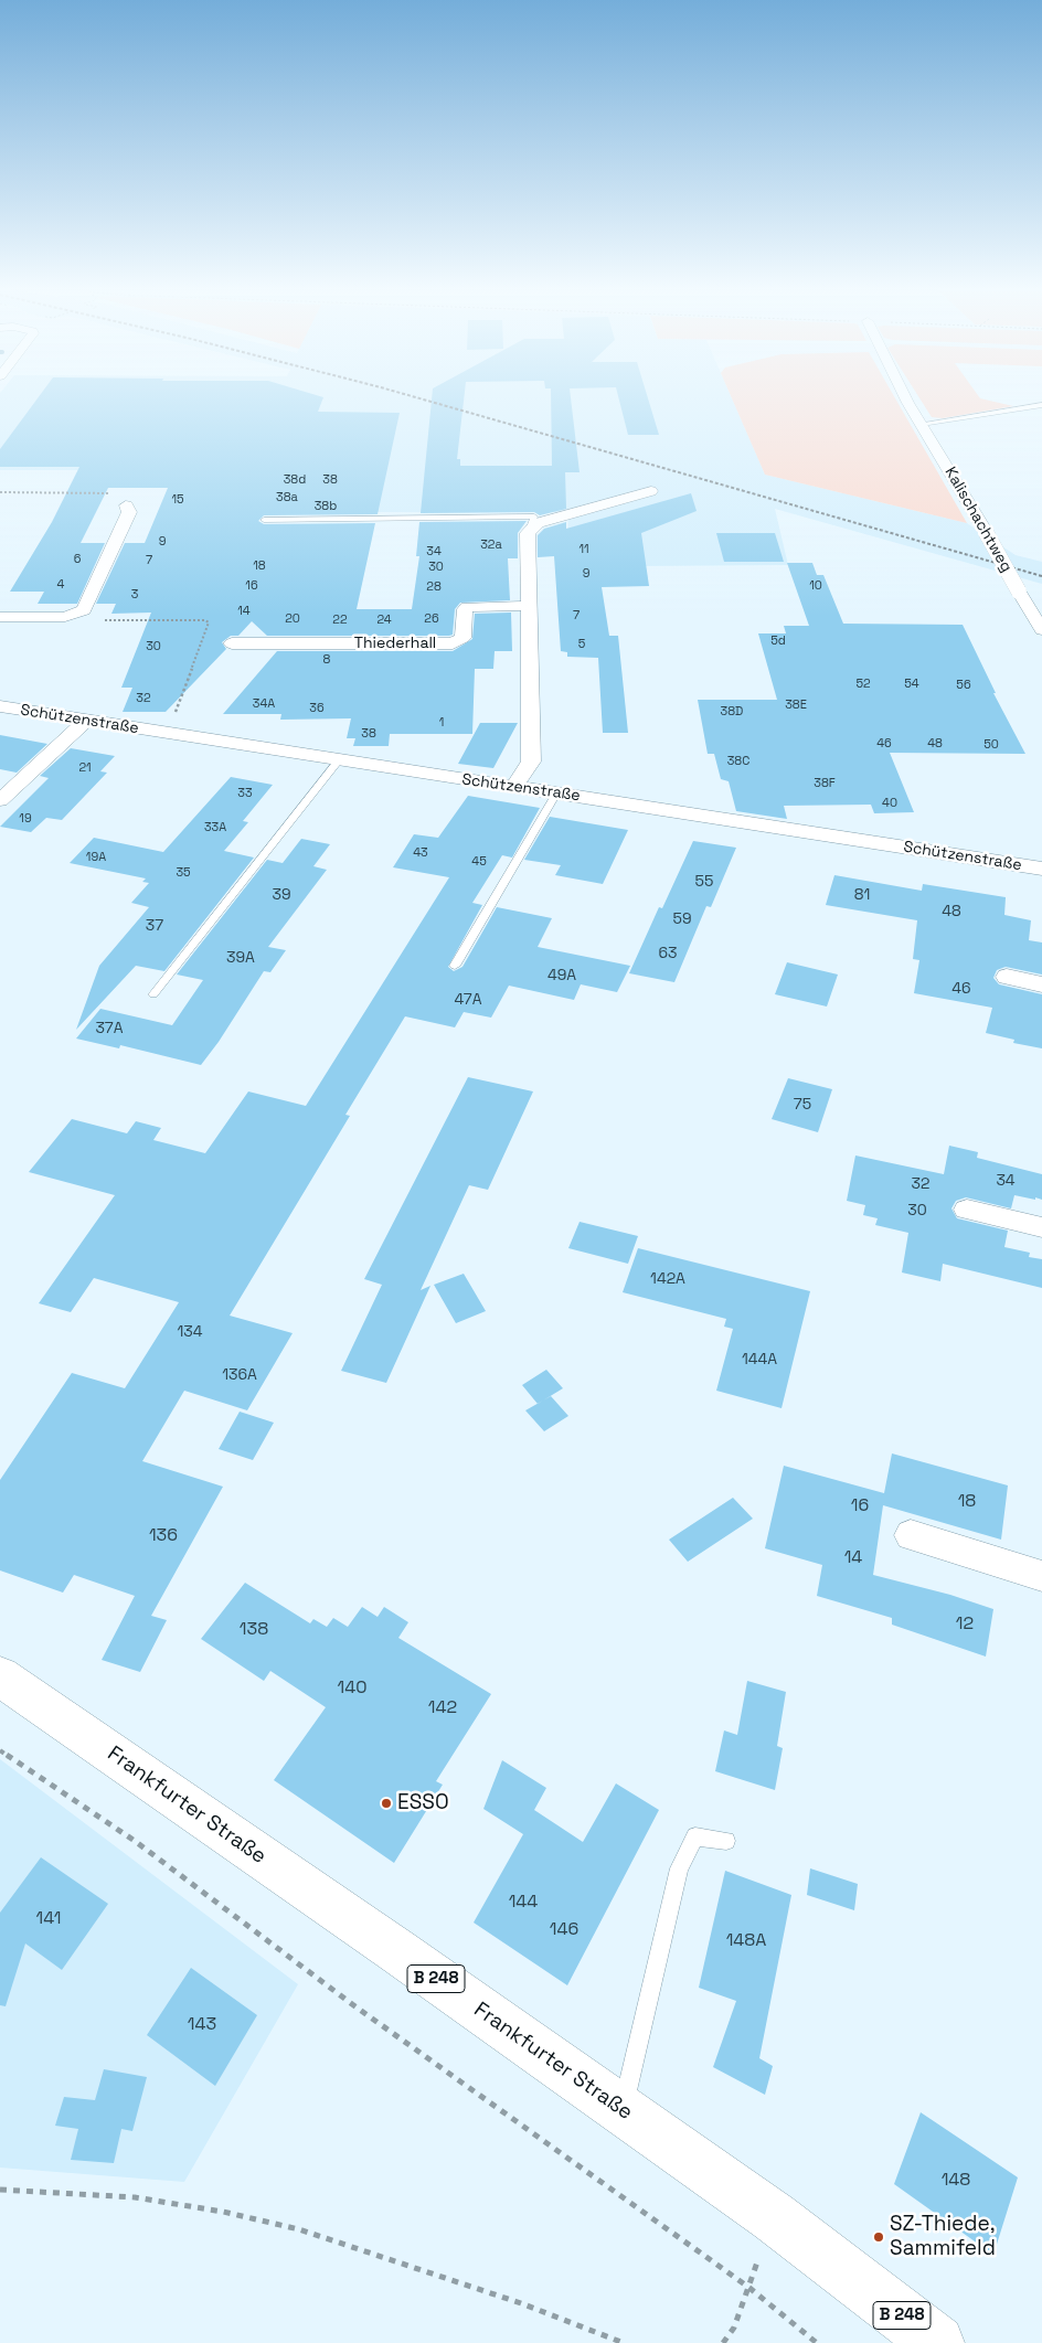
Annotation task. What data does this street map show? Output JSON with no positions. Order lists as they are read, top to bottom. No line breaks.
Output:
{"streets":{"main road":["Frankfurter Straße","B 248"],"street":["Kalischachtweg","Thiederhall","Schützenstraße"]},"places":["ESSO","SZ-Thiede, Sammifeld"],"house_numbers":["38d","38","38a","15","38b","9","32a","11","34","6","7","18","30","9","4","16","10","28","3","14","7","20","26","22","24","5d","5","30","8","52","54","56","32","34A","38E","36","38D","1","38","46","48","50","38C","21","38F","33","40","19","33A","43","19A","45","35","55","39","81","48","59","37","63","39A","49A","46","47A","37A","75","34","32","30","142A","134","144A","136A","18","16","136","14","12","138","140","142","144","141","146","148A","143","148"]}
